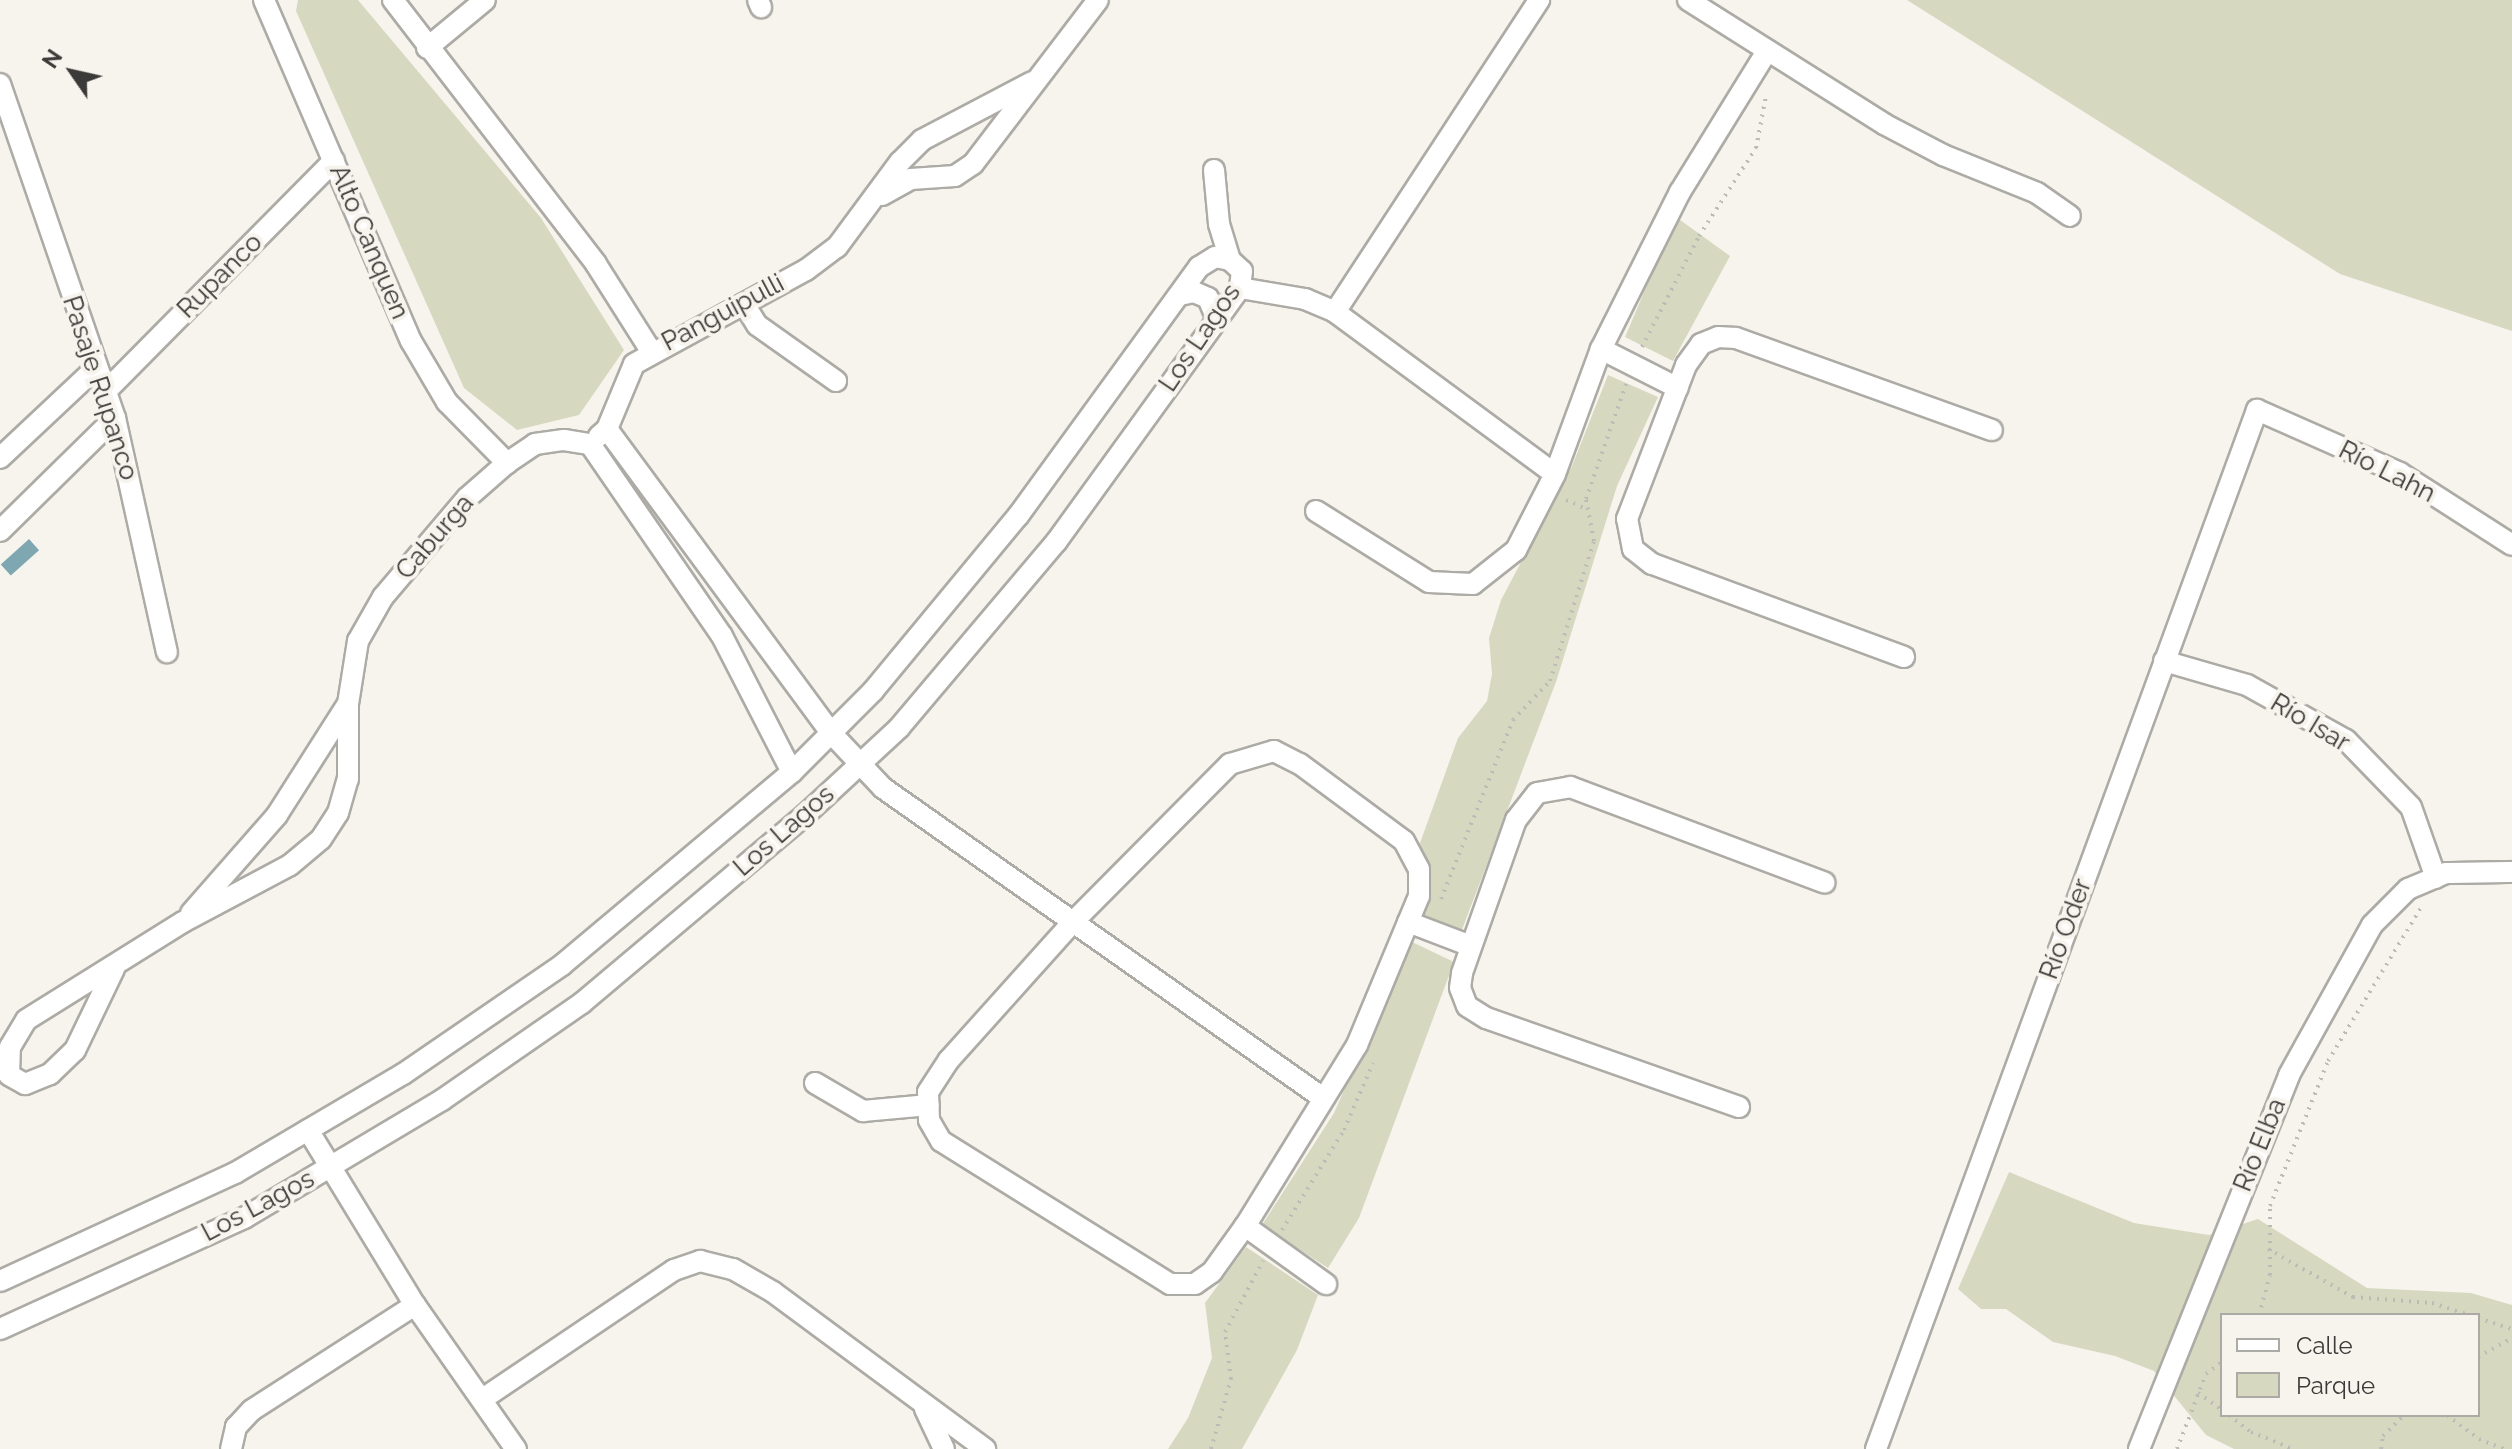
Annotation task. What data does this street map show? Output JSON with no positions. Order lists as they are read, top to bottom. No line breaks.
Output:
{"streets":{"street":["Alto Canquen","Rupanco","Panguipulli","Los Lagos","Pasaje Rupanco","Río Lahn","Caburga","Río Isar","Río Oder","Río Elba"]},"crossings":[["Alto Canquen","Rupanco"],["Alto Canquen","Caburga"],["Rupanco","Pasaje Rupanco"],["Panguipulli","Caburga"],["Río Lahn","Río Oder"],["Río Isar","Río Oder"],["Río Isar","Río Elba"]],"legend":["Calle","Parque"],"north":"top left"}
